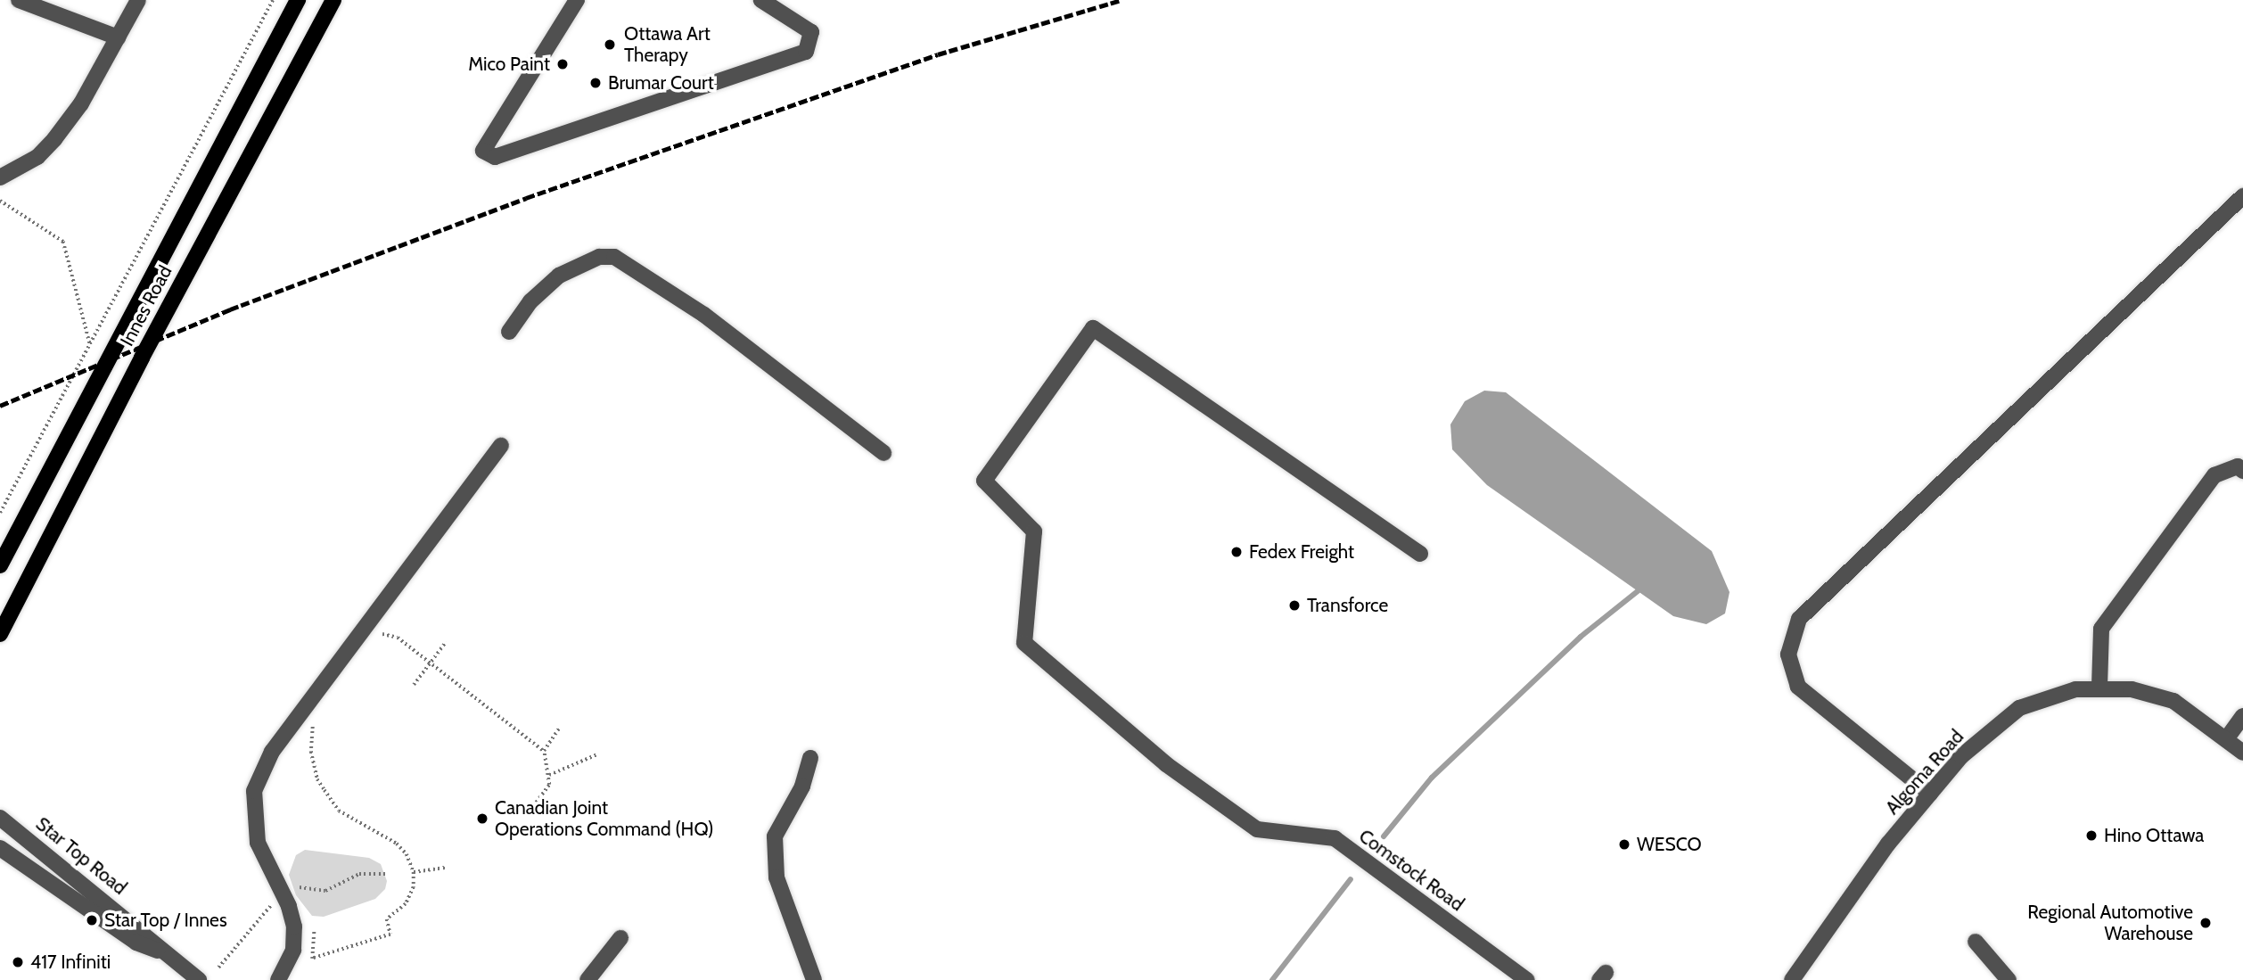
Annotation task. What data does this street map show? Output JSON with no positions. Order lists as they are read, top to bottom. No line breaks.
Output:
{"streets":{"main road":["Innes Road"],"street":["Algoma Road","Star Top Road","Comstock Road"]},"places":["Ottawa Art Therapy","Mico Paint","Brumar Court","Fedex Freight","Transforce","Canadian Joint Operations Command (HQ)","Hino Ottawa","WESCO","Star Top / Innes","Regional Automotive Warehouse","417 Infiniti"]}
